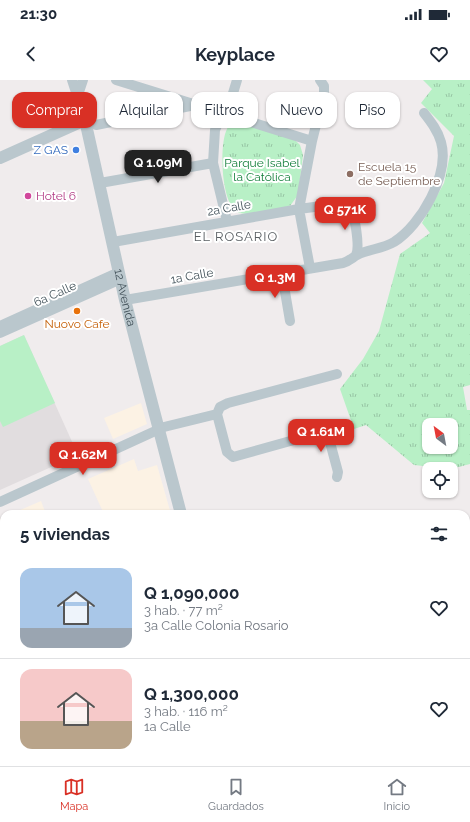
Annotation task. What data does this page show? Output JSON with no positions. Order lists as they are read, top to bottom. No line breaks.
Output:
{"streets":{"street":["2a Calle","1a Calle","6a Calle","12 Avenida"]},"crossings":[["2a Calle","1a Calle"],["2a Calle","12 Avenida"],["1a Calle","12 Avenida"],["6a Calle","12 Avenida"]],"districts":["EL ROSARIO"],"parks":["Parque Isabel la Católica"],"places":["Z GAS","Escuela 15 de Septiembre","Hotel 6","Nuovo Cafe"],"north":"top left","page":{"status":"21:30","header":"Keyplace","chip":["Comprar","Alquilar","Filtros","Nuevo","Piso"],"price":["Q 1.09M","Q 571K","Q 1.3M","Q 1.61M","Q 1.62M"],"heading":"5 viviendas","list":[{"name":"Q 1,090,000","note":"3 hab. · 77 m² · 3a Calle Colonia Rosario"},{"name":"Q 1,300,000","note":"3 hab. · 116 m² · 1a Calle"}],"tabs":["Mapa","Guardados","Inicio"]}}
